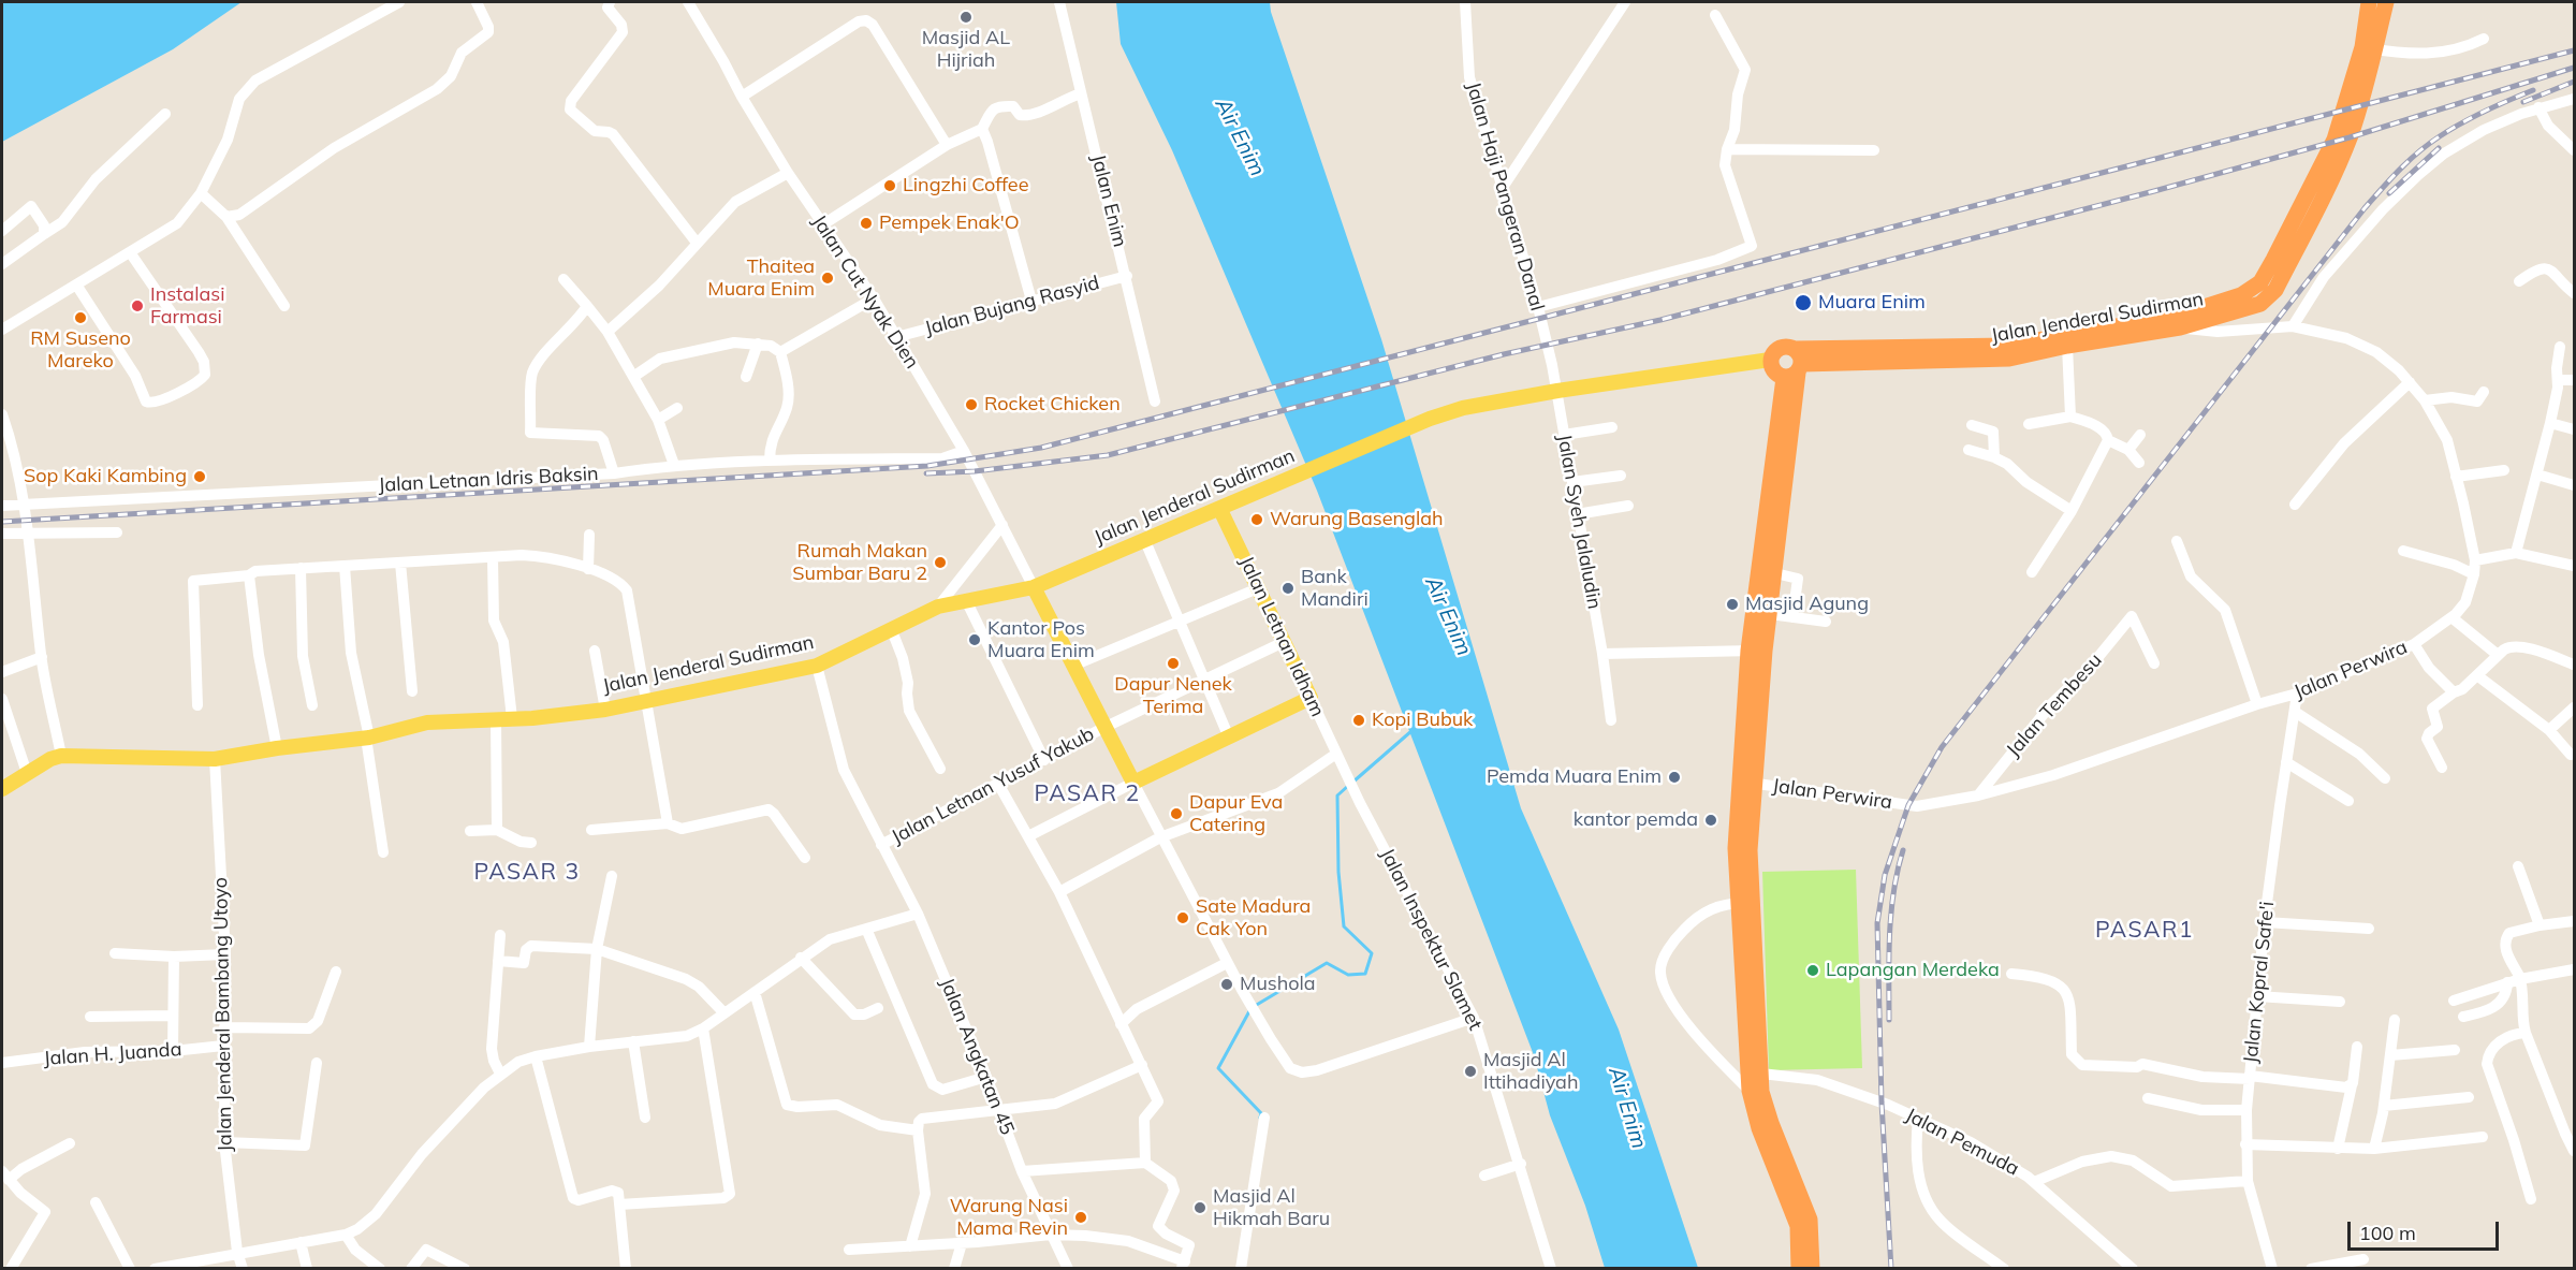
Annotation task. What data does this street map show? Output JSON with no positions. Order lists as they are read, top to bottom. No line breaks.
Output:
{"streets":{"highway":["Jalan Jenderal Sudirman"],"main road":["Jalan Letnan Idham"],"street":["Jalan Haji Pangeran Danal","Jalan Enim","Jalan Cut Nyak Dien","Jalan Bujang Rasyid","Jalan Letnan Idris Baksin","Jalan Syeh Jalaludin","Jalan Perwira","Jalan Tembesu","Jalan Letnan Yusuf Yakub","Jalan Inspektur Slamet","Jalan Kopral Safe'i","Jalan Jenderal Bambang Utoyo","Jalan H. Juanda","Jalan Angkatan 45","Jalan Pemuda"]},"crossings":[["Jalan Haji Pangeran Danal","Jalan Jenderal Sudirman"],["Jalan Haji Pangeran Danal","Jalan Syeh Jalaludin"],["Jalan Enim","Jalan Bujang Rasyid"],["Jalan Cut Nyak Dien","Jalan Bujang Rasyid"],["Jalan Cut Nyak Dien","Jalan Jenderal Sudirman"],["Jalan Jenderal Sudirman","Jalan Syeh Jalaludin"],["Jalan Jenderal Sudirman","Jalan Letnan Idham"],["Jalan Jenderal Sudirman","Jalan Perwira"],["Jalan Jenderal Sudirman","Jalan Jenderal Bambang Utoyo"],["Jalan Jenderal Sudirman","Jalan Angkatan 45"],["Jalan Letnan Idham","Jalan Letnan Yusuf Yakub"],["Jalan Letnan Idham","Jalan Inspektur Slamet"],["Jalan Perwira","Jalan Tembesu"],["Jalan Perwira","Jalan Kopral Safe'i"],["Jalan Letnan Yusuf Yakub","Jalan Angkatan 45"],["Jalan Jenderal Bambang Utoyo","Jalan H. Juanda"]],"districts":["PASAR 2","PASAR 3","PASAR1"],"water":["Air Enim"],"places":["Masjid AL Hijriah","Lingzhi Coffee","Pempek Enak'O","Thaitea Muara Enim","Muara Enim","Instalasi Farmasi","RM Suseno Mareko","Rocket Chicken","Sop Kaki Kambing","Warung Basenglah","Rumah Makan Sumbar Baru 2","Bank Mandiri","Masjid Agung","Kantor Pos Muara Enim","Dapur Nenek Terima","Kopi Bubuk","Pemda Muara Enim","Dapur Eva Catering","kantor pemda","Sate Madura Cak Yon","Lapangan Merdeka","Mushola","Masjid Al Ittihadiyah","Masjid Al Hikmah Baru","Warung Nasi Mama Revin"],"scale_bar":"100 m"}
